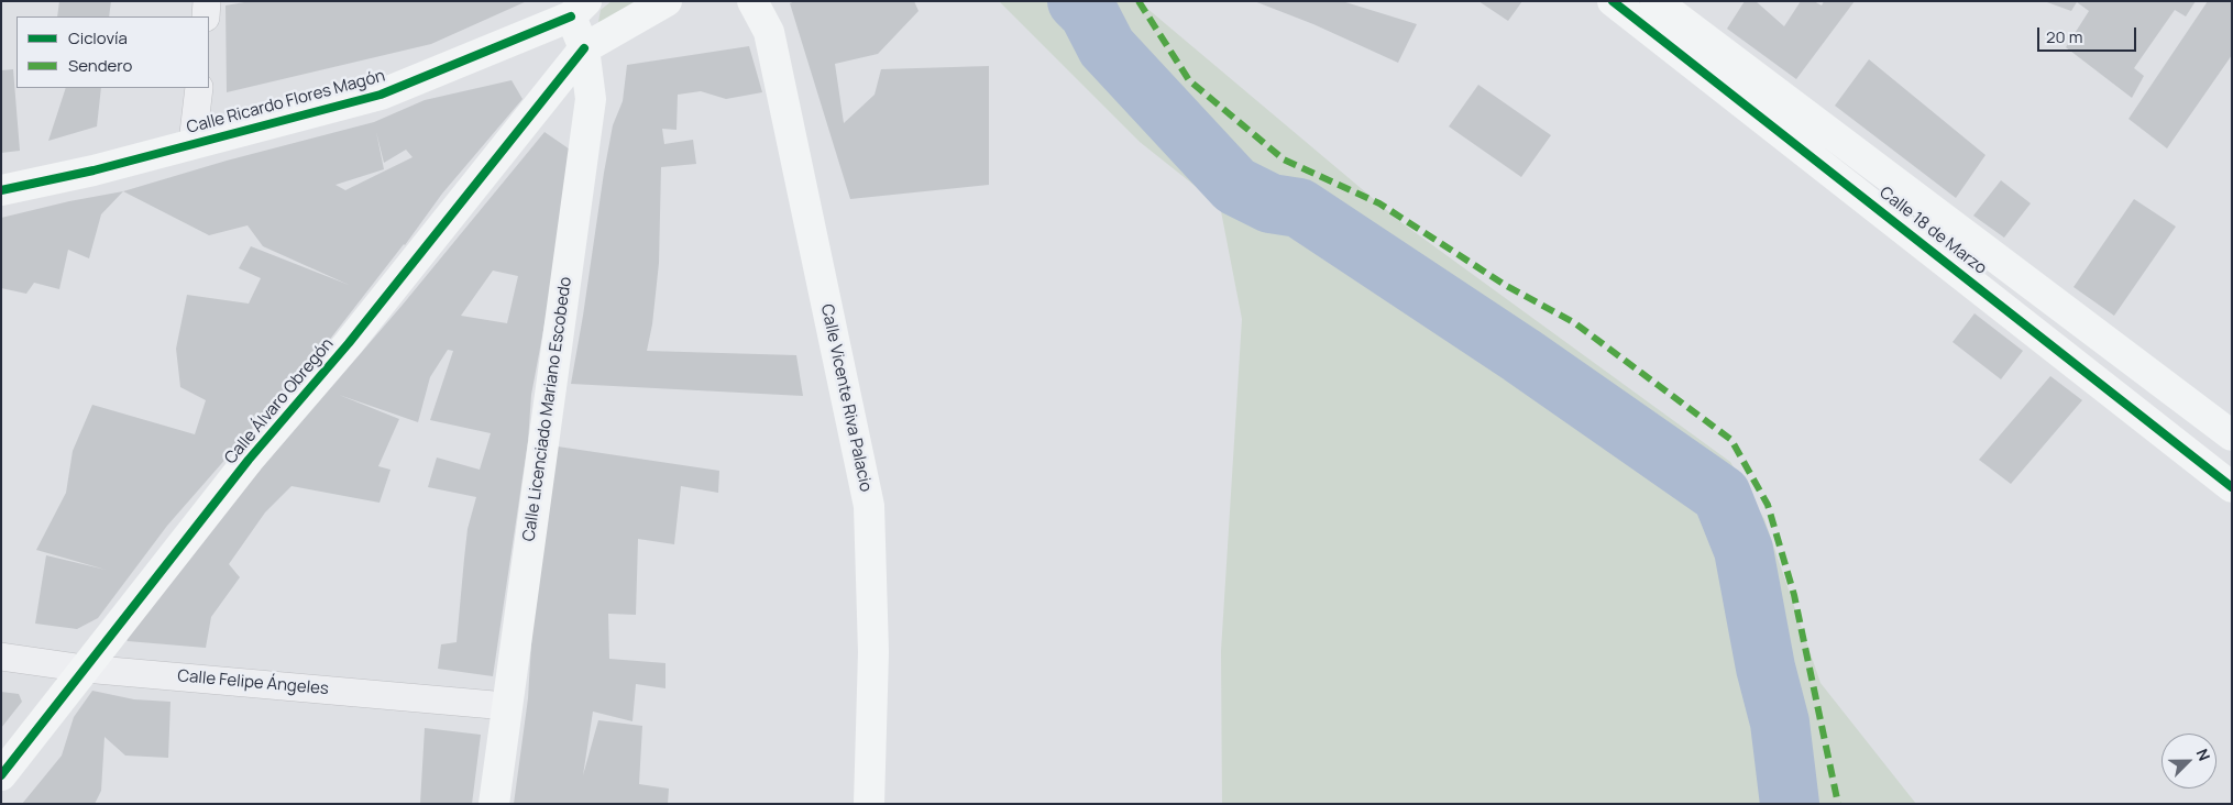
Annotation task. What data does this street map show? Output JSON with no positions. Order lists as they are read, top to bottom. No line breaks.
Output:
{"streets":{"street":["Calle Ricardo Flores Magón","Calle 18 de Marzo","Calle Vicente Riva Palacio","Calle Álvaro Obregón","Calle Licenciado Mariano Escobedo","Calle Felipe Ángeles"]},"crossings":[["Calle Ricardo Flores Magón","Calle Licenciado Mariano Escobedo"],["Calle Álvaro Obregón","Calle Licenciado Mariano Escobedo"],["Calle Álvaro Obregón","Calle Felipe Ángeles"],["Calle Licenciado Mariano Escobedo","Calle Felipe Ángeles"]],"legend":["Ciclovía","Sendero"],"scale_bar":"20 m","north":"top right"}
